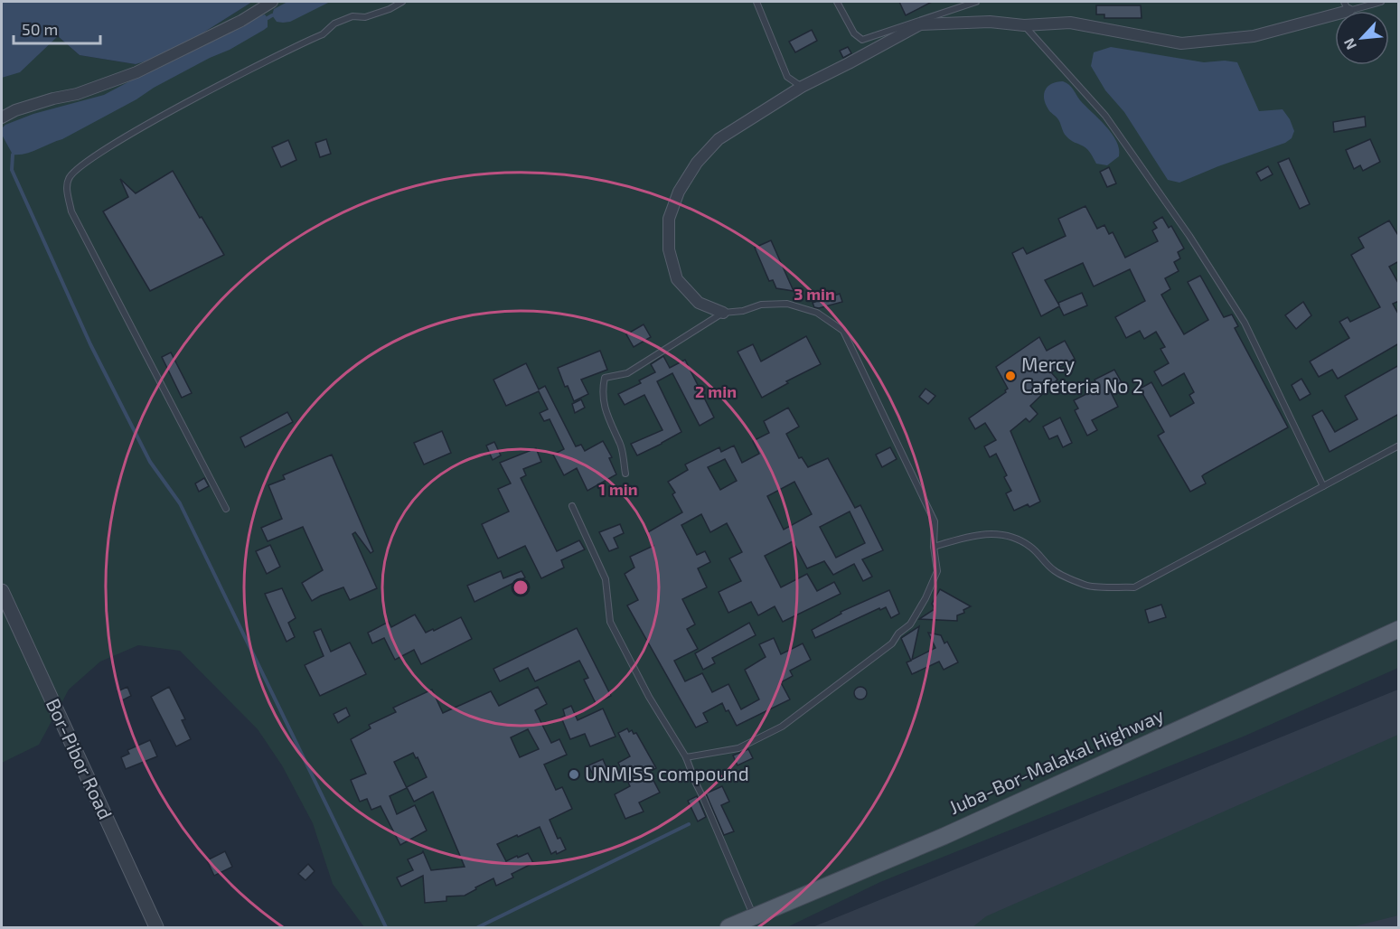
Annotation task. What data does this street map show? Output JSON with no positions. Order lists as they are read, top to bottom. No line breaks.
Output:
{"streets":{"main road":["Juba-Bor-Malakal Highway"],"street":["Bor-Pibor Road"]},"places":["Mercy Cafeteria No 2","UNMISS compound"],"scale_bar":"50 m","north":"bottom left","rings":["3 min","2 min","1 min"]}
